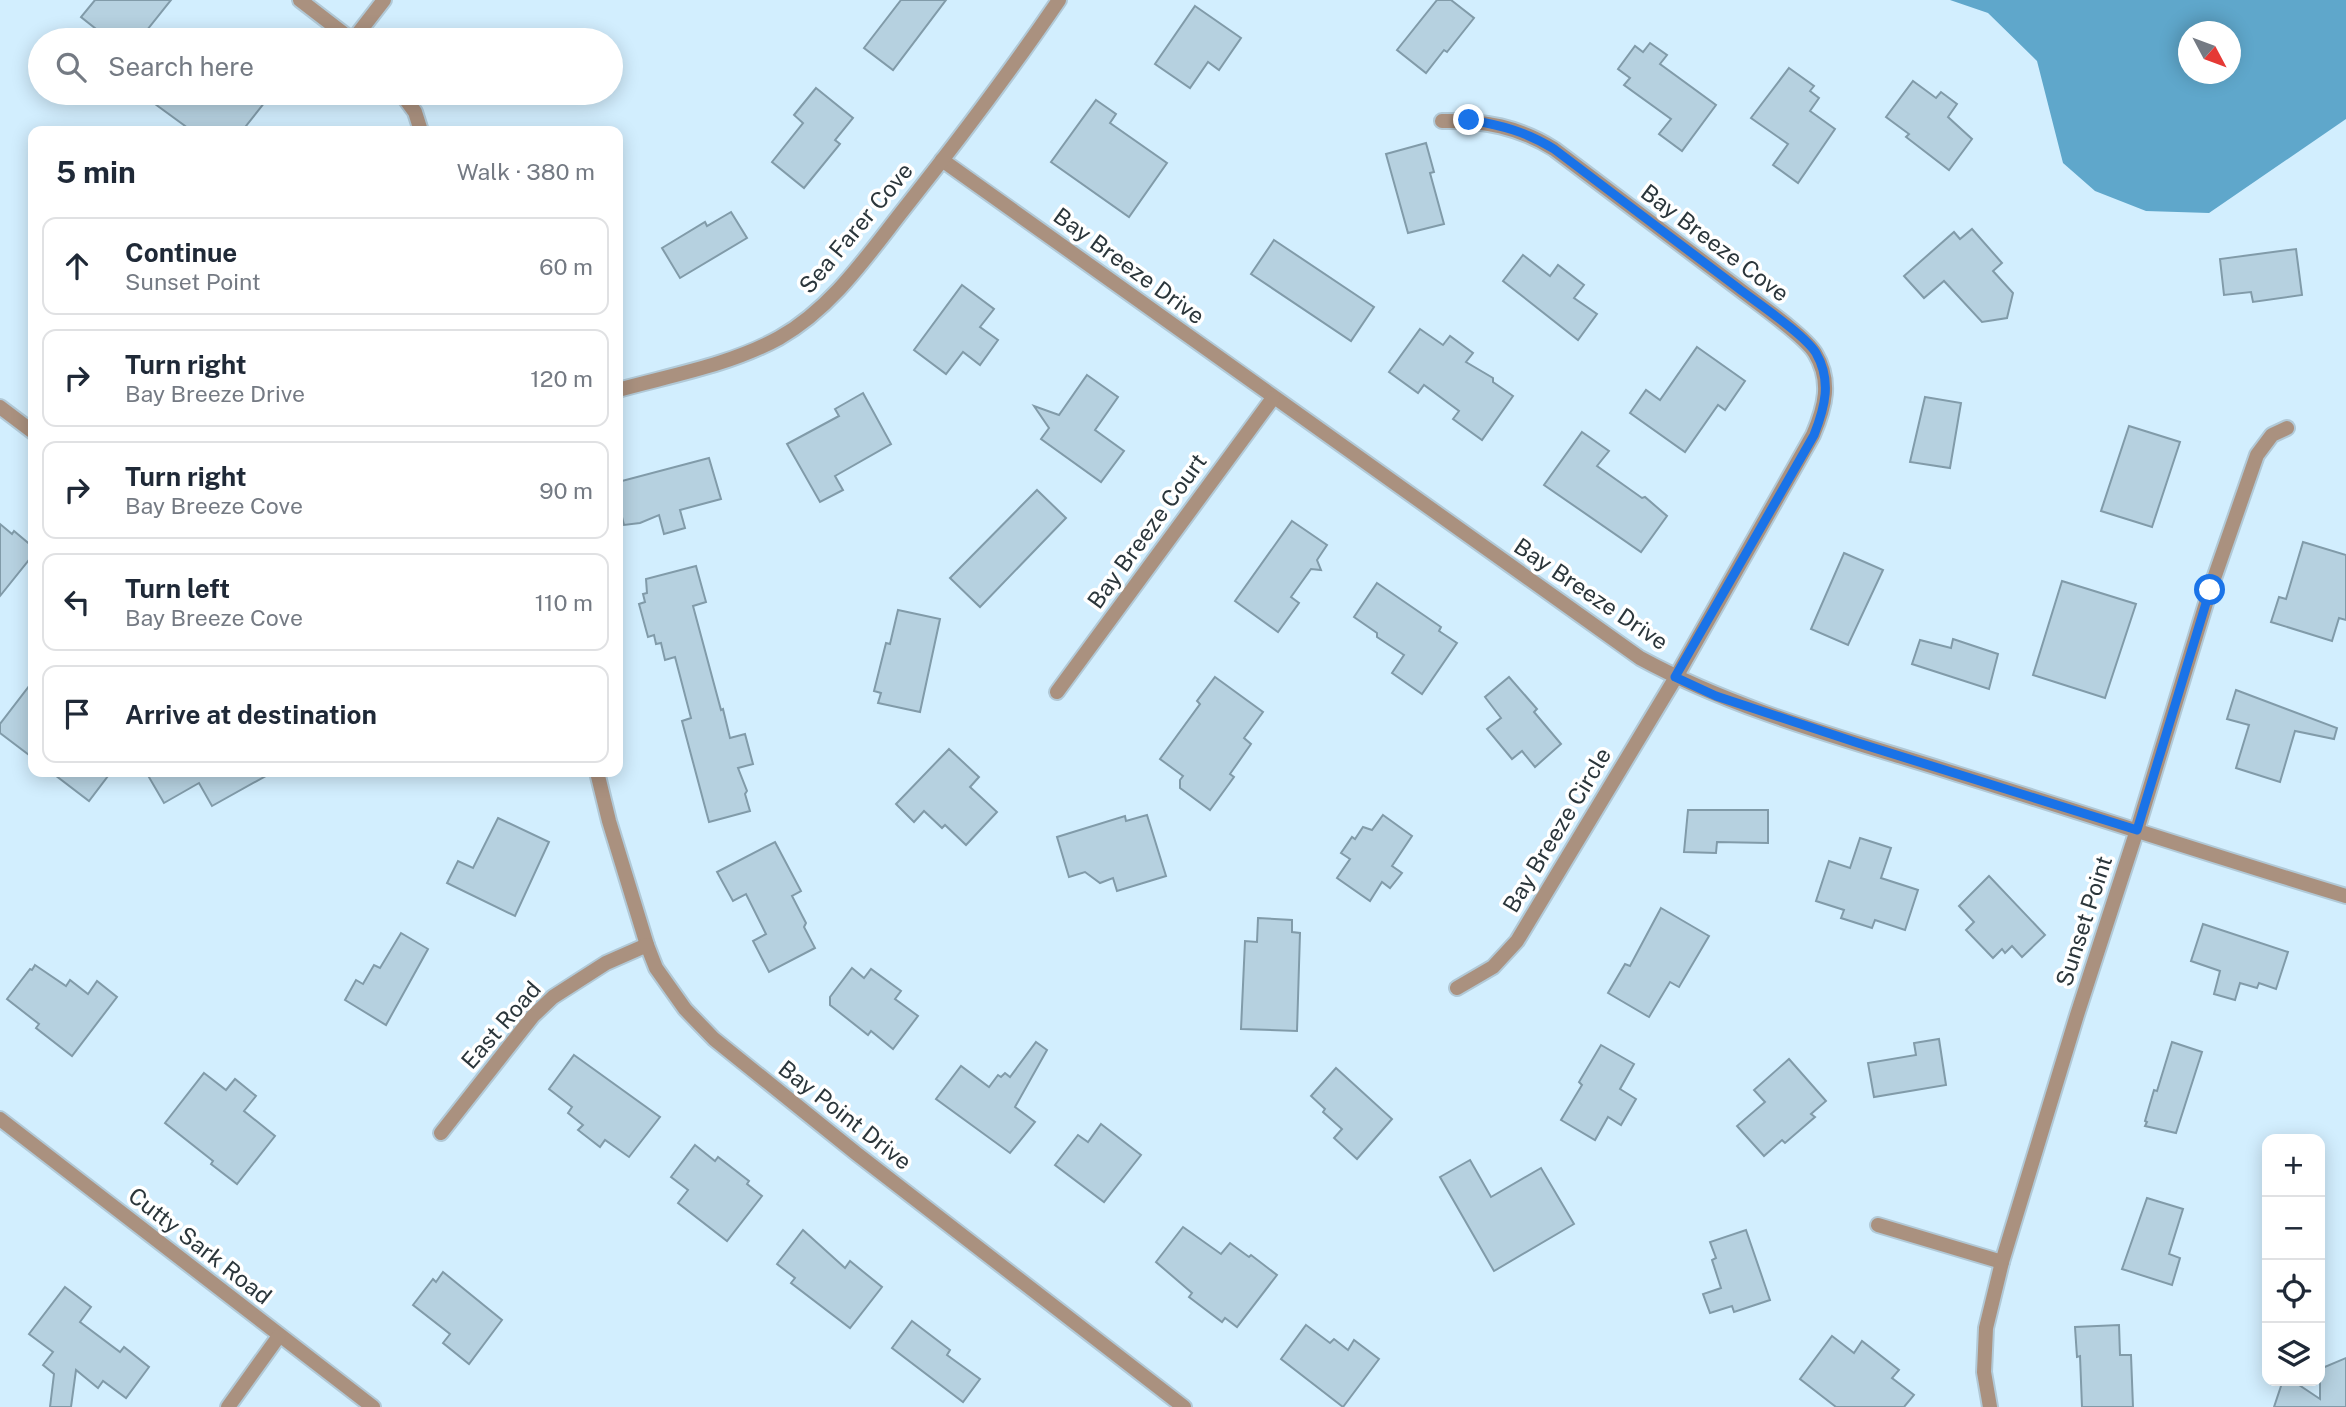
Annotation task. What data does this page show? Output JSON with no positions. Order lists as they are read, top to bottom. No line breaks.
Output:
{"streets":{"street":["Sea Farer Cove","Bay Breeze Cove","Bay Breeze Drive","Bay Breeze Court","Bay Breeze Circle","Sunset Point","East Road","Bay Point Drive","Cutty Sark Road"]},"crossings":[["Sea Farer Cove","Bay Breeze Drive"],["Bay Breeze Cove","Bay Breeze Drive"],["Bay Breeze Cove","Bay Breeze Circle"],["Bay Breeze Drive","Bay Breeze Court"],["Bay Breeze Drive","Bay Breeze Circle"],["Bay Breeze Drive","Sunset Point"],["East Road","Bay Point Drive"]],"north":"bottom right","page":{"search":"Search here","heading":["5 min","Walk · 380 m"],"list":[["Continue","Sunset Point","60 m"],["Turn right","Bay Breeze Drive","120 m"],["Turn right","Bay Breeze Cove","90 m"],["Turn left","Bay Breeze Cove","110 m"],"Arrive at destination"],"map_buttons":["+","−"]}}
